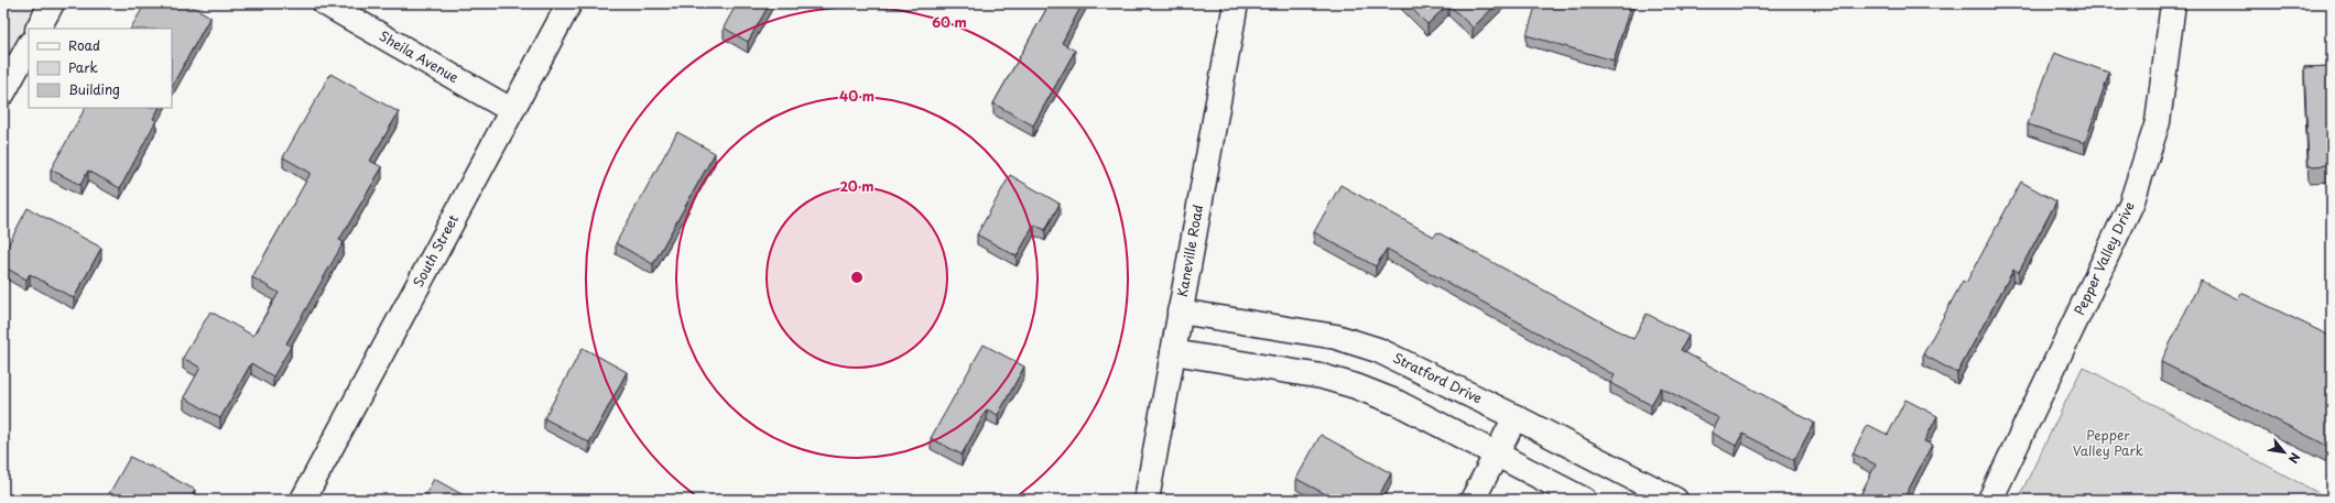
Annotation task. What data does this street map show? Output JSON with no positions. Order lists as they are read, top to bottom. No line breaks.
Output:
{"streets":{"street":["Sheila Avenue","South Street","Kaneville Road","Pepper Valley Drive","Stratford Drive"]},"crossings":[["Sheila Avenue","South Street"],["Kaneville Road","Stratford Drive"]],"parks":["Pepper Valley Park"],"legend":["Road","Park","Building"],"north":"bottom right","rings":["60 m","40 m","20 m"]}
